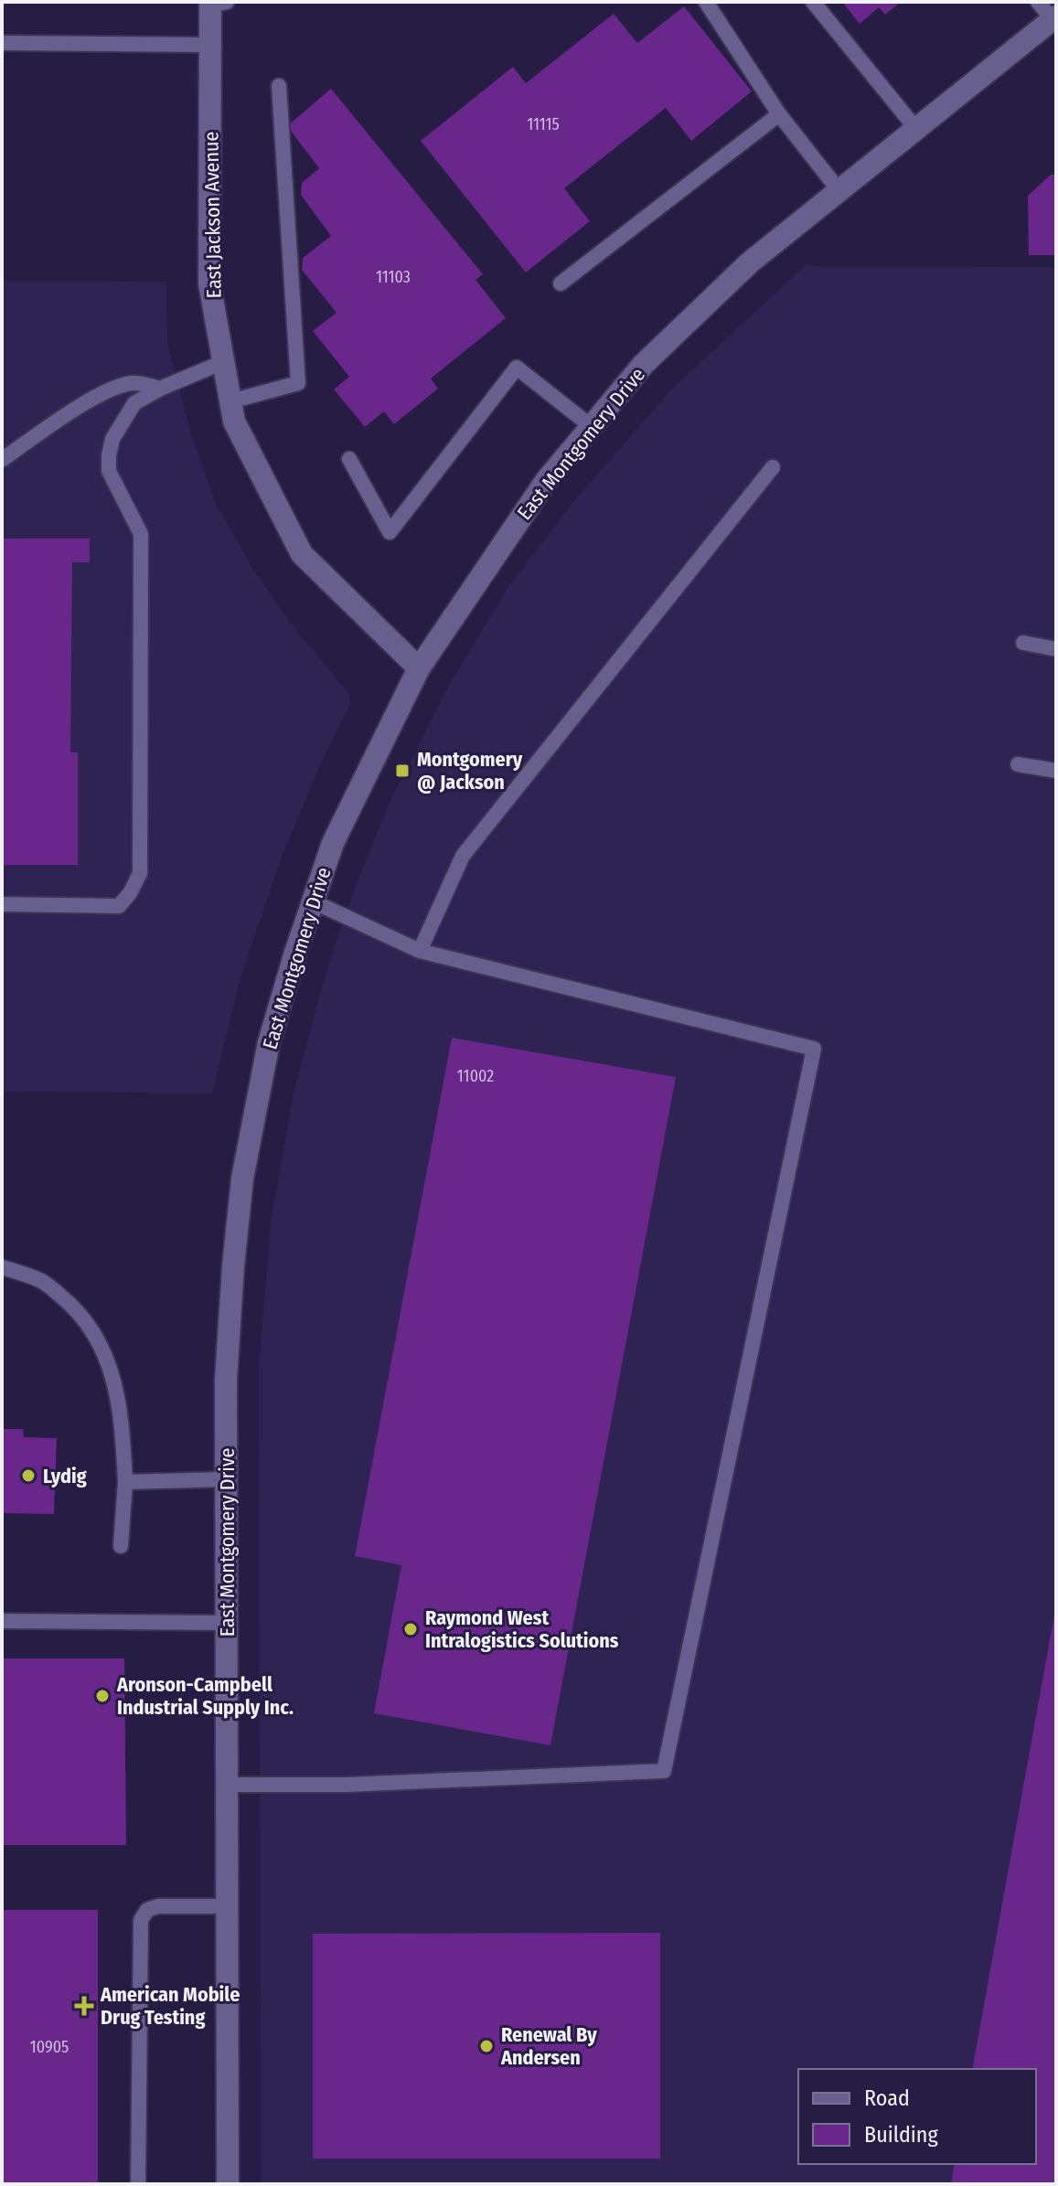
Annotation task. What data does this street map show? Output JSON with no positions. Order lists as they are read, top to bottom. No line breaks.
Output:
{"streets":{"main road":["East Jackson Avenue","East Montgomery Drive"]},"crossings":[["East Jackson Avenue","East Montgomery Drive"]],"places":{"transit":["Montgomery @ Jackson"],"other":["Lydig","Raymond West Intralogistics Solutions","Aronson-Campbell Industrial Supply Inc.","Renewal By Andersen"],"health":["American Mobile Drug Testing"]},"house_numbers":["11115","11103","11002","10905"],"legend":["Road","Building"]}
